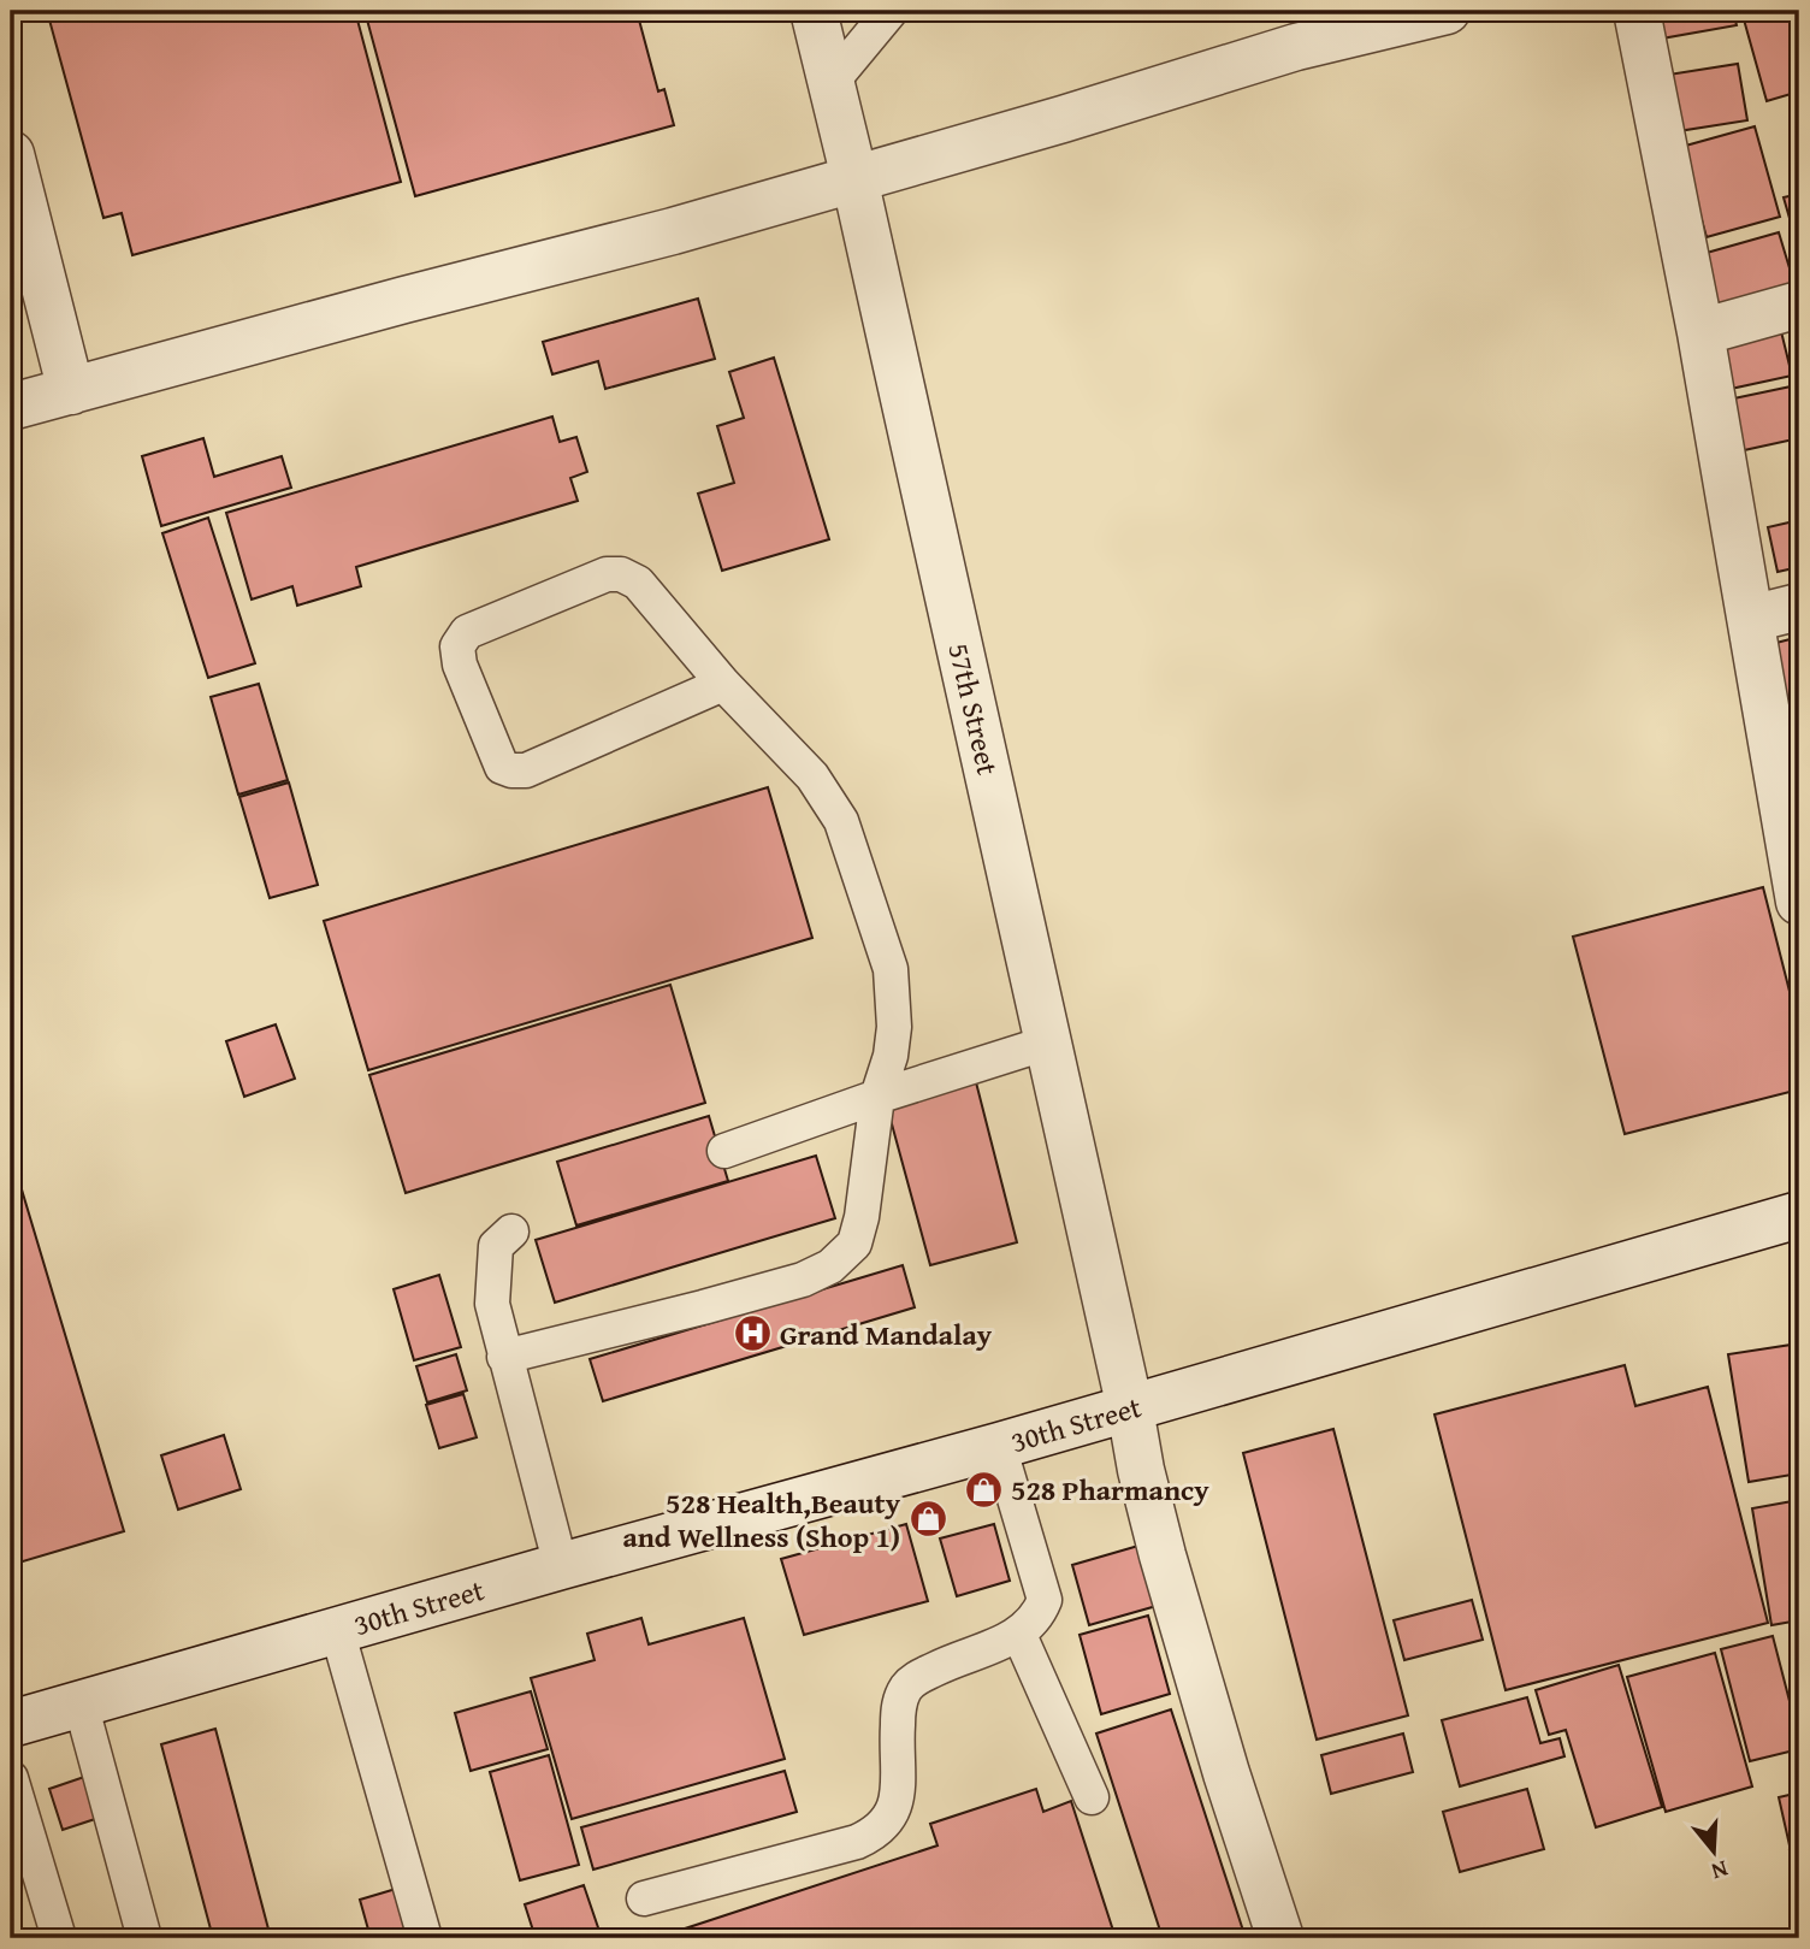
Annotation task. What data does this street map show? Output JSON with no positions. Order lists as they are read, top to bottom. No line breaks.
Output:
{"streets":{"street":["57th Street","30th Street"]},"crossings":[["57th Street","30th Street"]],"places":{"hospital":["Grand Mandalay"],"shop":["528 Pharmancy","528 Health,Beauty and Wellness (Shop 1)"]},"north":"bottom"}
